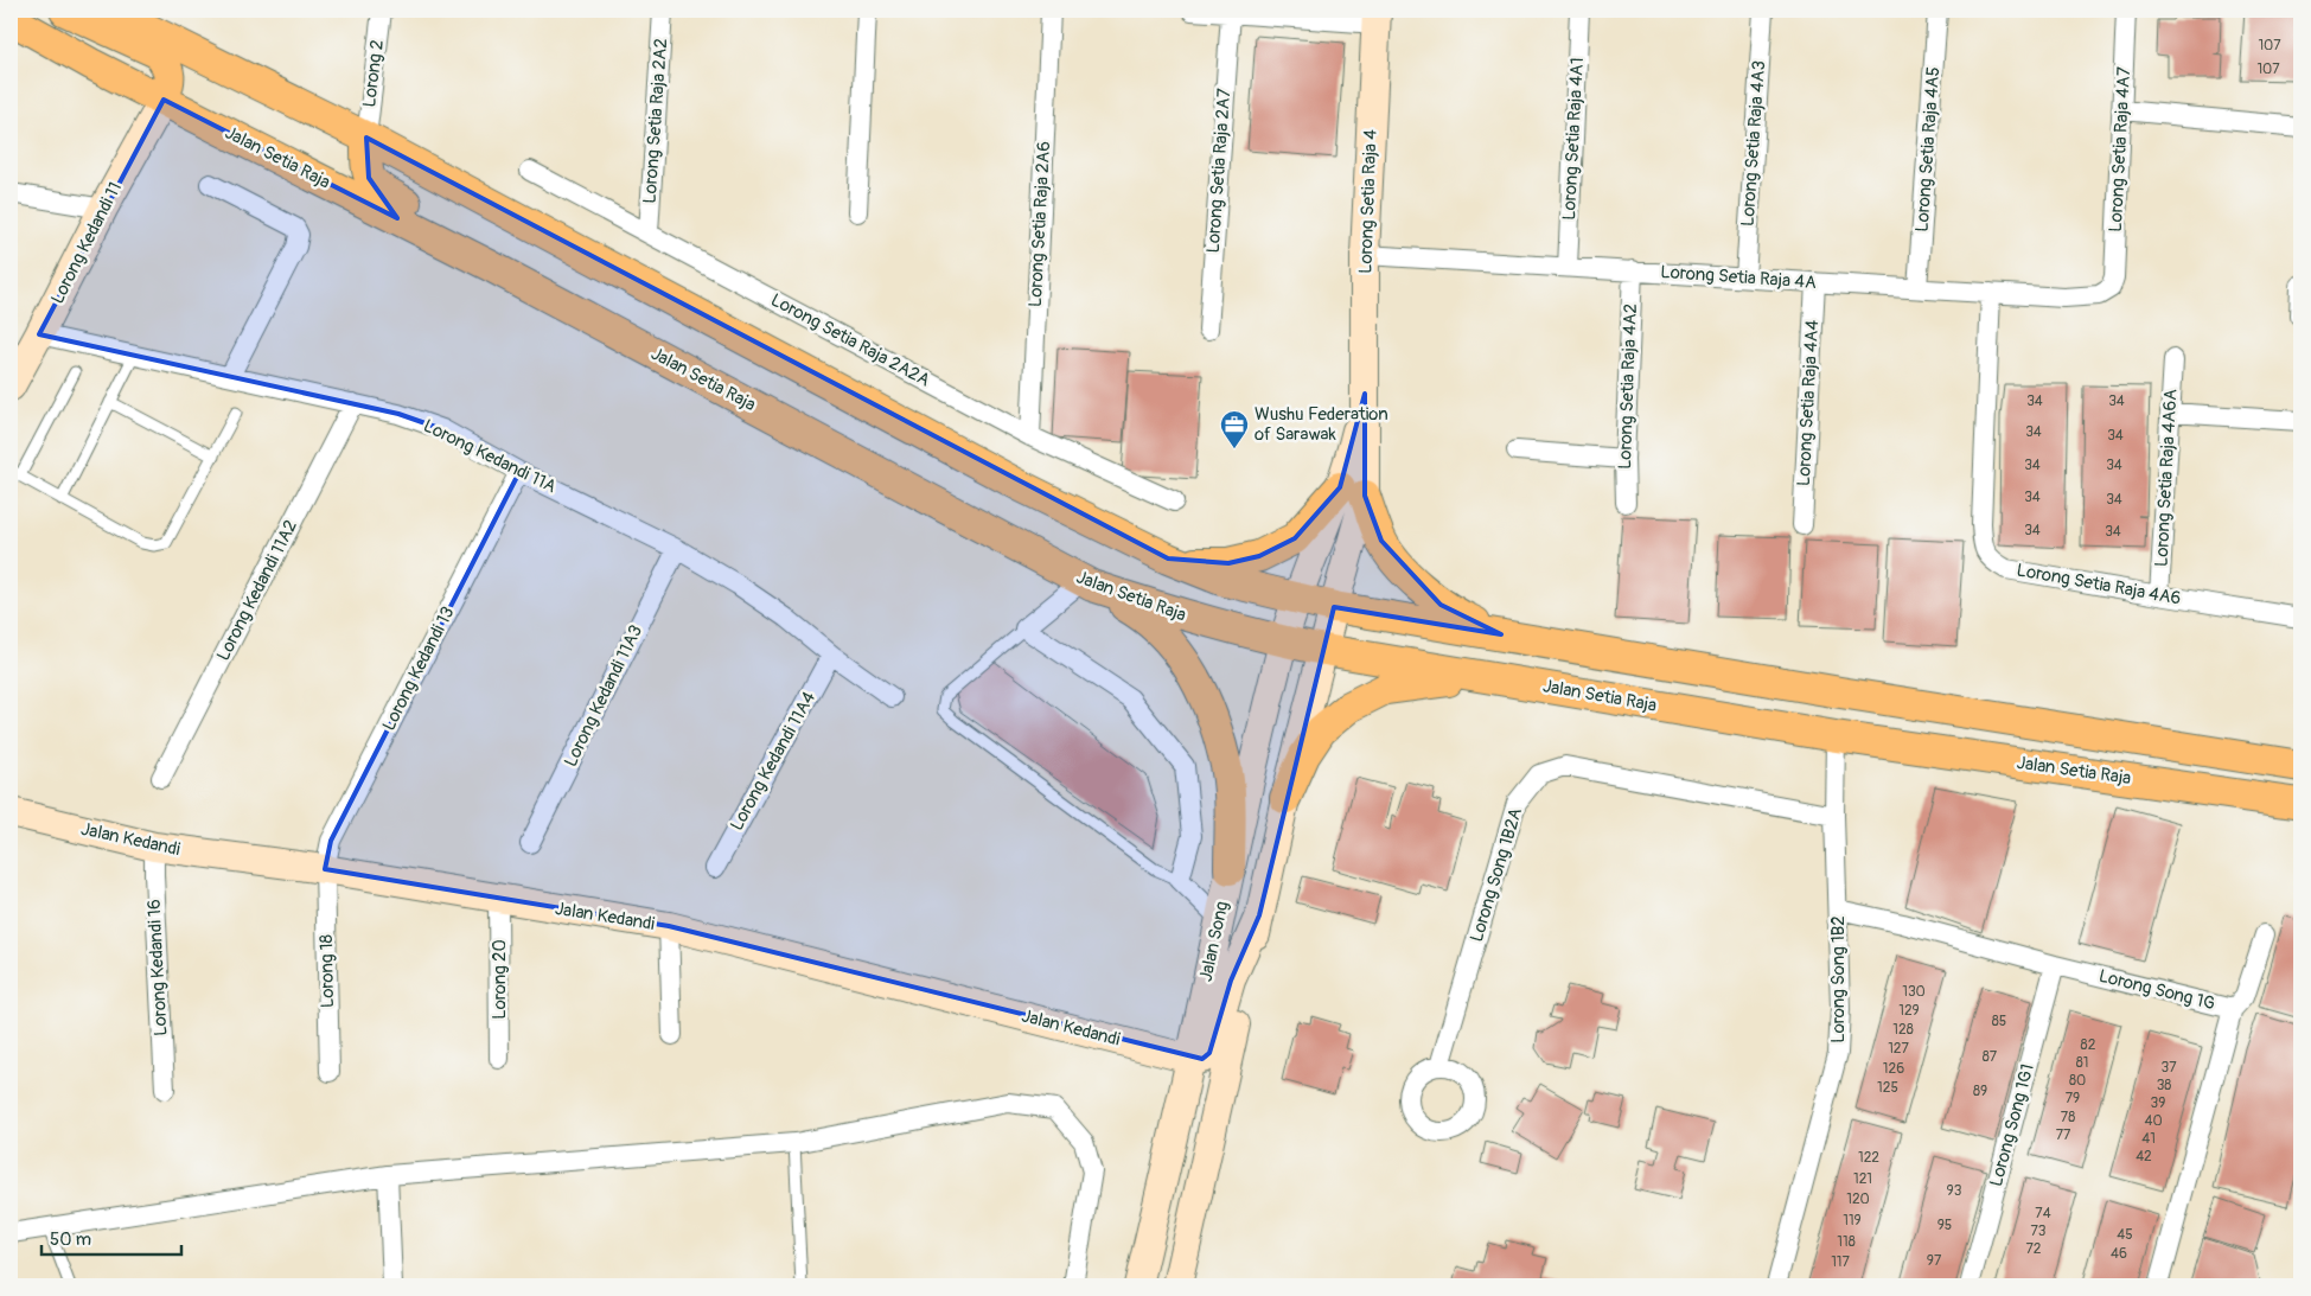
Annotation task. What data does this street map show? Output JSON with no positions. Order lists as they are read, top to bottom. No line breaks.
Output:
{"streets":{"main road":["Jalan Setia Raja"],"street":["Lorong 2","Lorong Setia Raja 2A2","Lorong Setia Raja 4A1","Lorong Setia Raja 4A3","Lorong Setia Raja 4A5","Lorong Setia Raja 4A7","Lorong Setia Raja 2A7","Lorong Setia Raja 4","Lorong Setia Raja 2A6","Lorong Kedandi 11","Lorong Setia Raja 4A","Lorong Setia Raja 2A2A","Lorong Setia Raja 4A2","Lorong Setia Raja 4A4","Lorong Kedandi 11A","Lorong Setia Raja 4A6A","Lorong Setia Raja 4A6","Lorong Kedandi 11A2","Lorong Kedandi 13","Lorong Kedandi 11A3","Lorong Kedandi 11A4","Jalan Kedandi","Lorong Song 1B2A","Jalan Song","Lorong Kedandi 16","Lorong 18","Lorong 20","Lorong Song 1B2","Lorong Song 1G","Lorong Song 1G1"]},"crossings":[["Lorong Setia Raja 2A2","Lorong Setia Raja 2A2A"],["Lorong Setia Raja 4A1","Lorong Setia Raja 4A"],["Lorong Setia Raja 4A3","Lorong Setia Raja 4A"],["Lorong Setia Raja 4A5","Lorong Setia Raja 4A"],["Lorong Setia Raja 4A7","Lorong Setia Raja 4A"],["Jalan Setia Raja","Lorong Kedandi 11"],["Jalan Setia Raja","Jalan Song"],["Jalan Setia Raja","Lorong Song 1B2"],["Lorong Setia Raja 4","Lorong Setia Raja 4A"],["Lorong Setia Raja 4","Jalan Song"],["Lorong Setia Raja 2A6","Lorong Setia Raja 2A2A"],["Lorong Kedandi 11","Lorong Kedandi 11A"],["Lorong Setia Raja 4A","Lorong Setia Raja 4A2"],["Lorong Setia Raja 4A","Lorong Setia Raja 4A4"],["Lorong Setia Raja 4A","Lorong Setia Raja 4A6"],["Lorong Kedandi 11A","Lorong Kedandi 11A2"],["Lorong Kedandi 11A","Lorong Kedandi 13"],["Lorong Kedandi 11A","Lorong Kedandi 11A3"],["Lorong Kedandi 11A","Lorong Kedandi 11A4"],["Lorong Setia Raja 4A6A","Lorong Setia Raja 4A6"],["Lorong Kedandi 13","Jalan Kedandi"],["Lorong Kedandi 13","Lorong 18"],["Jalan Kedandi","Jalan Song"],["Jalan Kedandi","Lorong Kedandi 16"],["Jalan Kedandi","Lorong 18"],["Jalan Kedandi","Lorong 20"],["Lorong Song 1B2A","Lorong Song 1B2"],["Lorong Song 1B2","Lorong Song 1G"],["Lorong Song 1G","Lorong Song 1G1"]],"places":{"office":["Wushu Federation of Sarawak"]},"house_numbers":["107","107","34","34","34","34","34","34","34","34","34","34","130","129","85","128","82","127","87","81","37","126","80","38","125","89","79","39","78","40","77","41","42","122","121","93","120","74","119","95","73","45","118","72","46","97","117"],"scale_bar":"50 m"}
